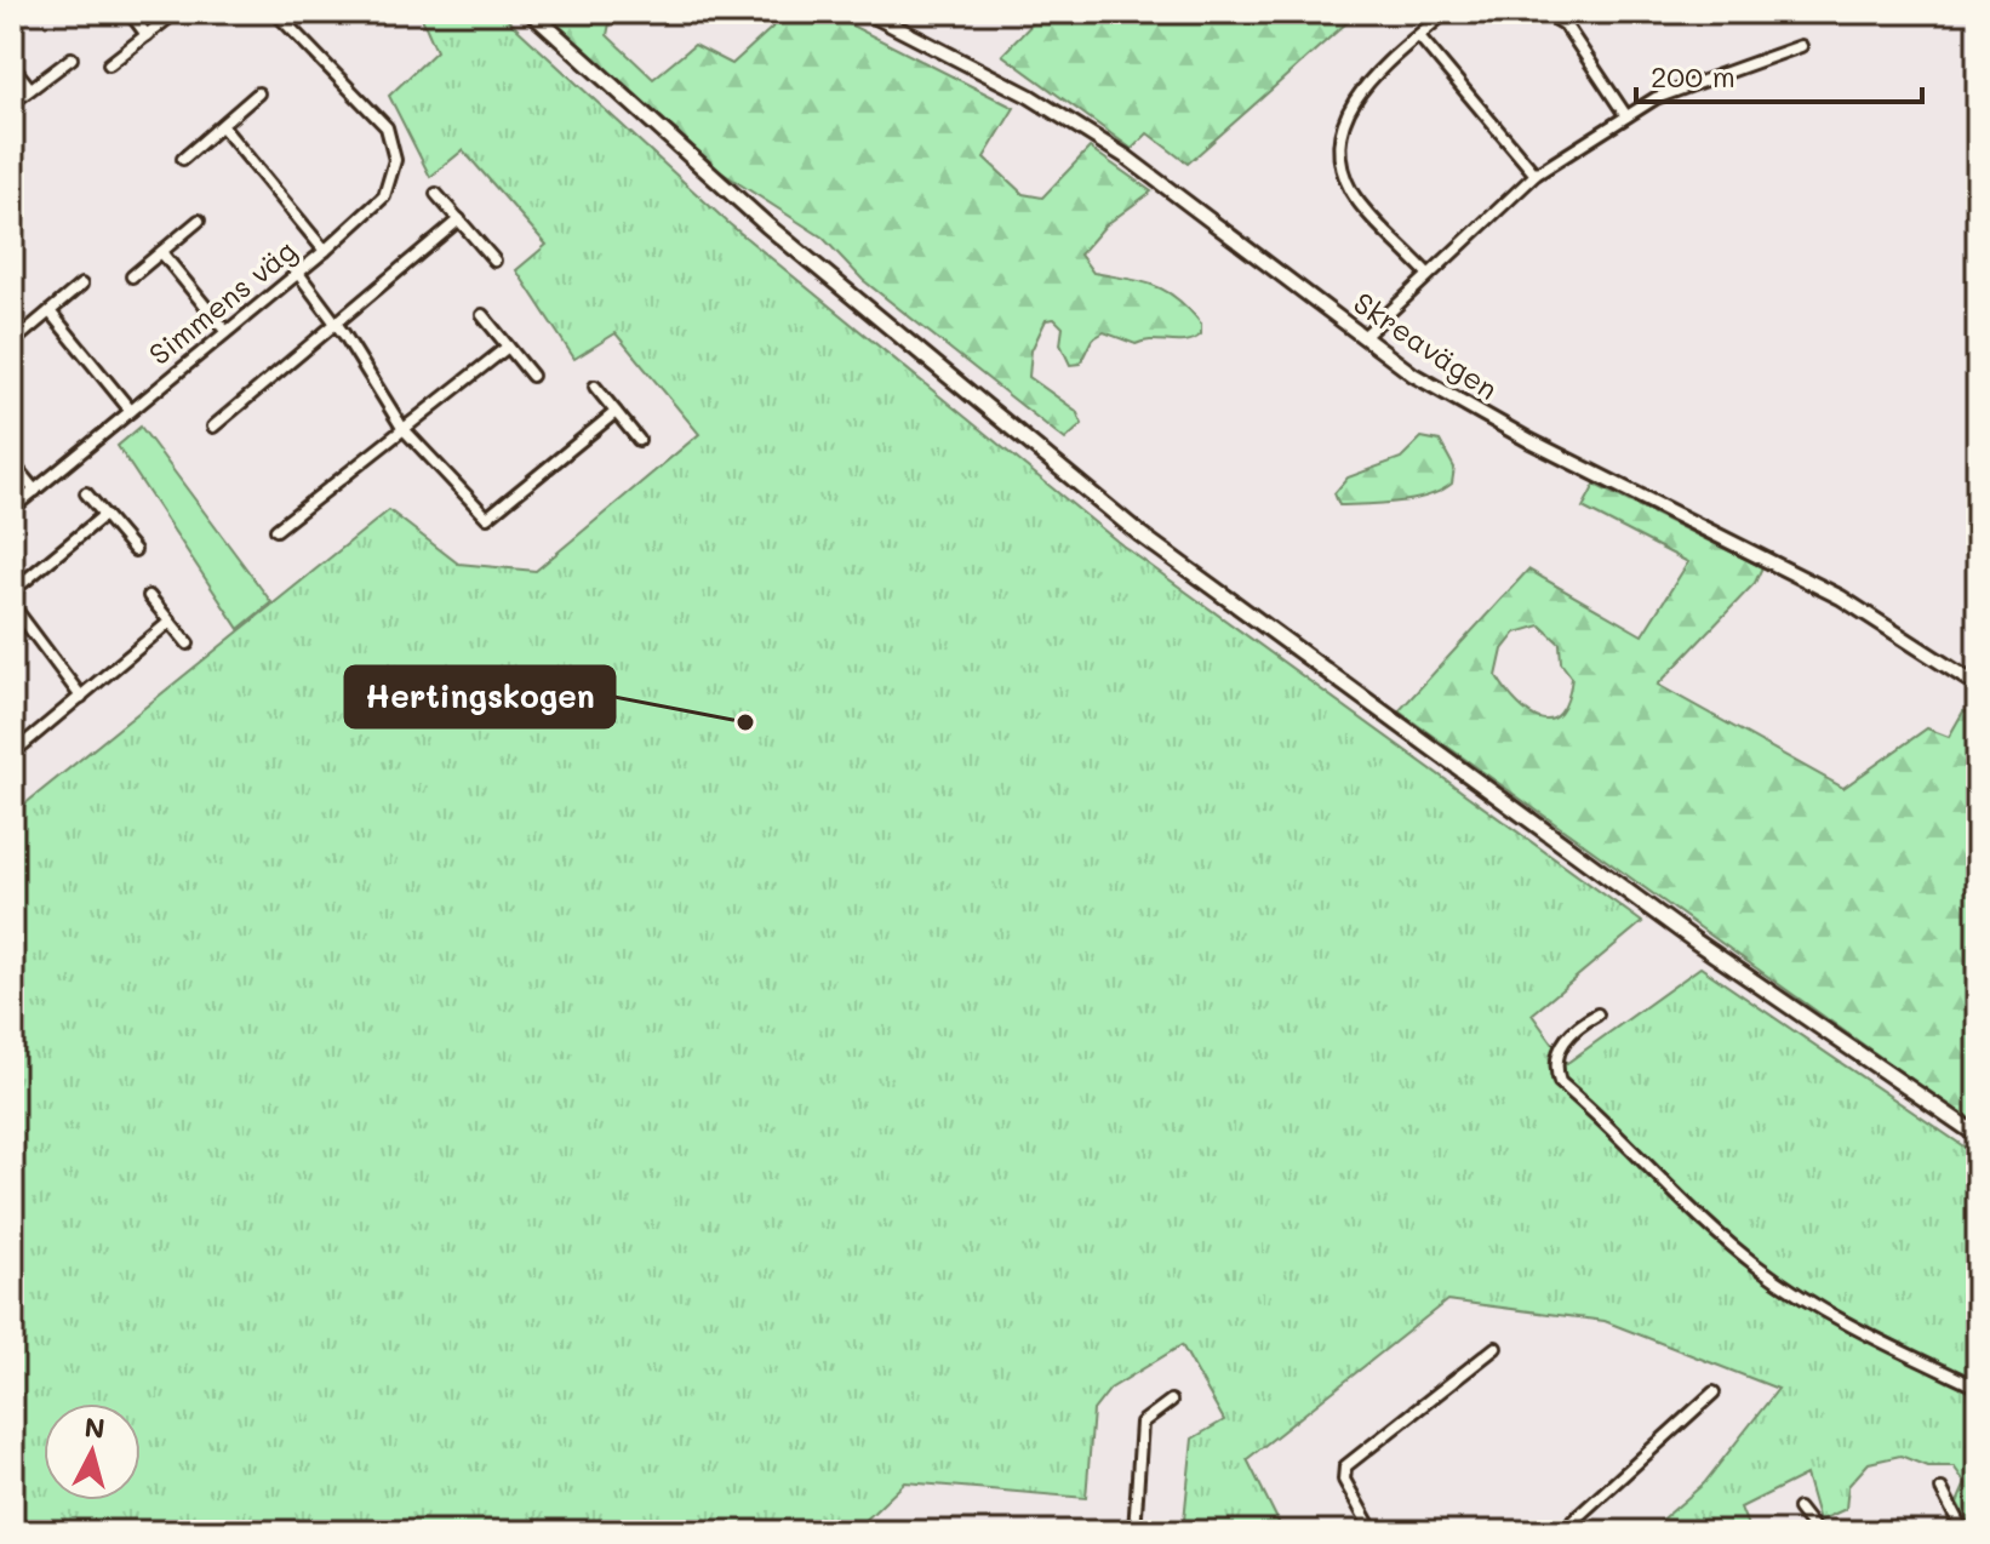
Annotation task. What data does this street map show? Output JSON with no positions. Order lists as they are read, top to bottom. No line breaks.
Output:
{"streets":{"street":["Simmens väg","Skreavägen"]},"places":["Hertingskogen"],"scale_bar":"200 m","north":"top"}
